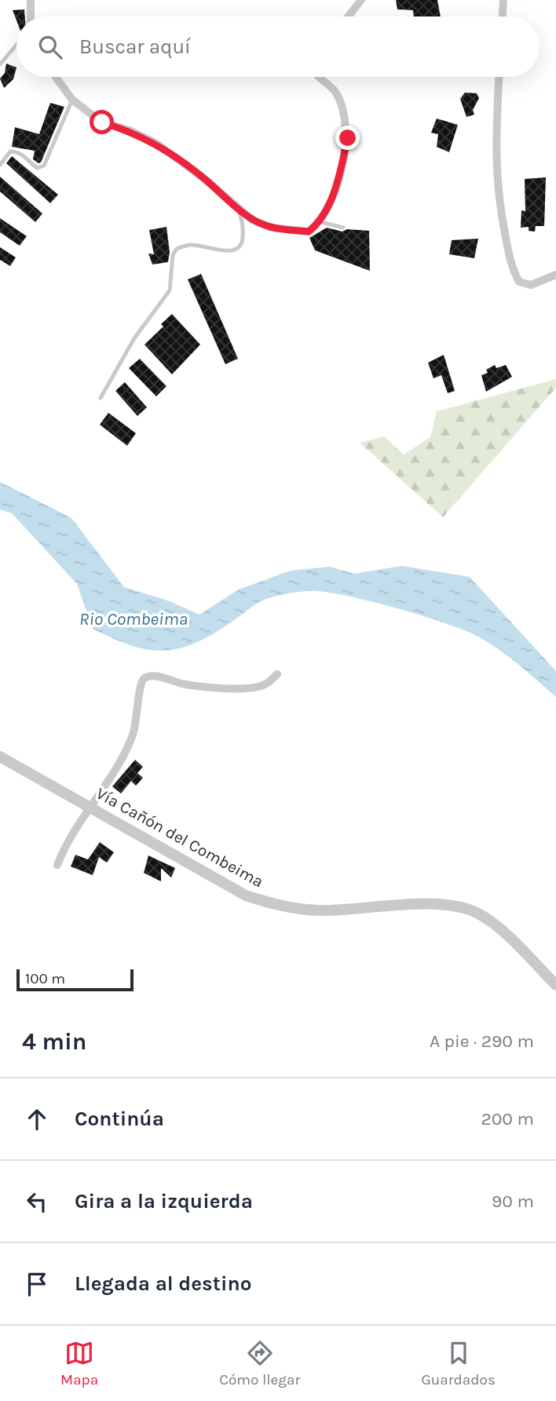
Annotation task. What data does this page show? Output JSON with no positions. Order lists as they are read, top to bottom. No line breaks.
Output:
{"streets":{"street":["Vía Cañón del Combeima"]},"water":["Rio Combeima"],"scale_bar":"100 m","page":{"search":"Buscar aquí","scale":"100 m","heading":["4 min","A pie · 290 m"],"list":[["Continúa","200 m"],["Gira a la izquierda","90 m"],"Llegada al destino"],"nav":["Mapa","Cómo llegar","Guardados"]}}
